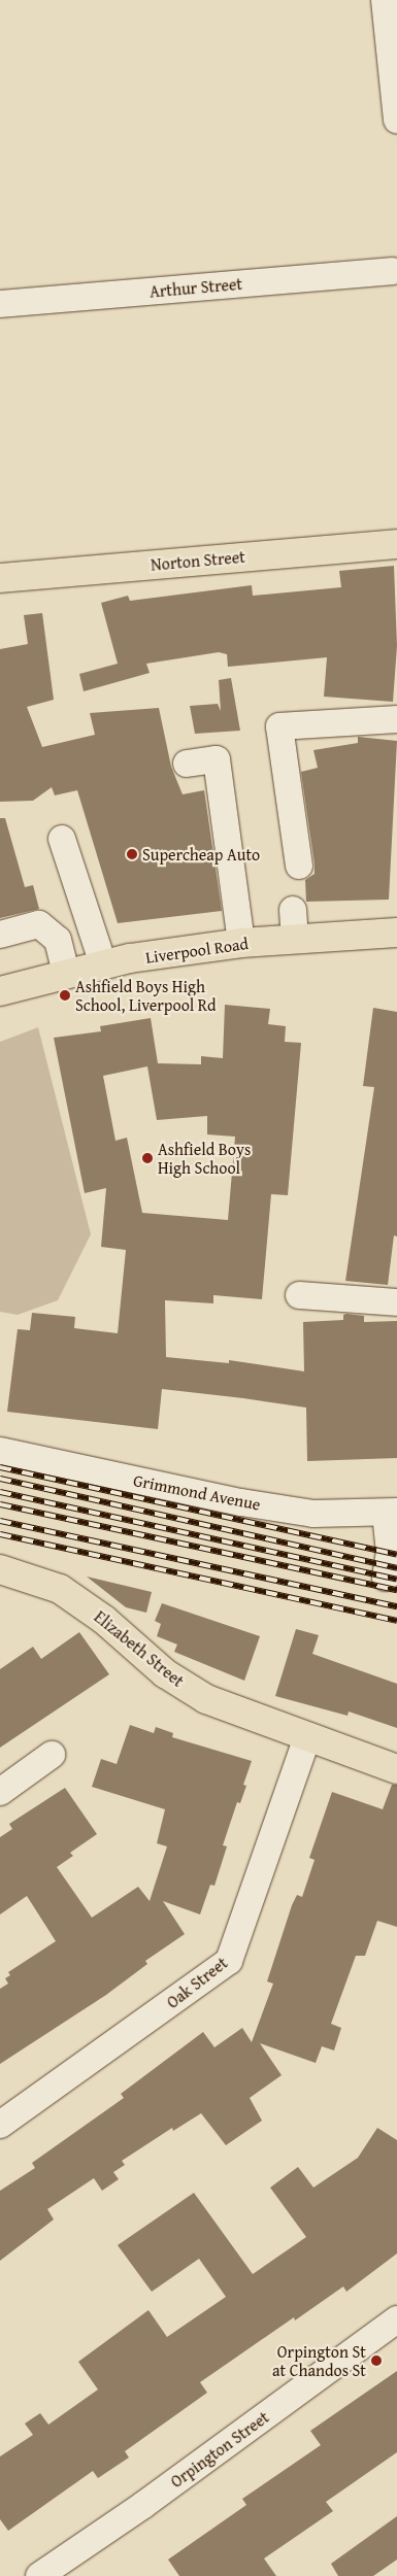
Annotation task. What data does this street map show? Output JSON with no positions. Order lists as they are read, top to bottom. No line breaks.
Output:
{"streets":{"main road":["Norton Street","Liverpool Road","Elizabeth Street"],"street":["Arthur Street","Grimmond Avenue","Oak Street","Orpington Street"]},"crossings":[["Elizabeth Street","Oak Street"]],"places":["Supercheap Auto","Ashfield Boys High School, Liverpool Rd","Ashfield Boys High School","Orpington St at Chandos St"]}
